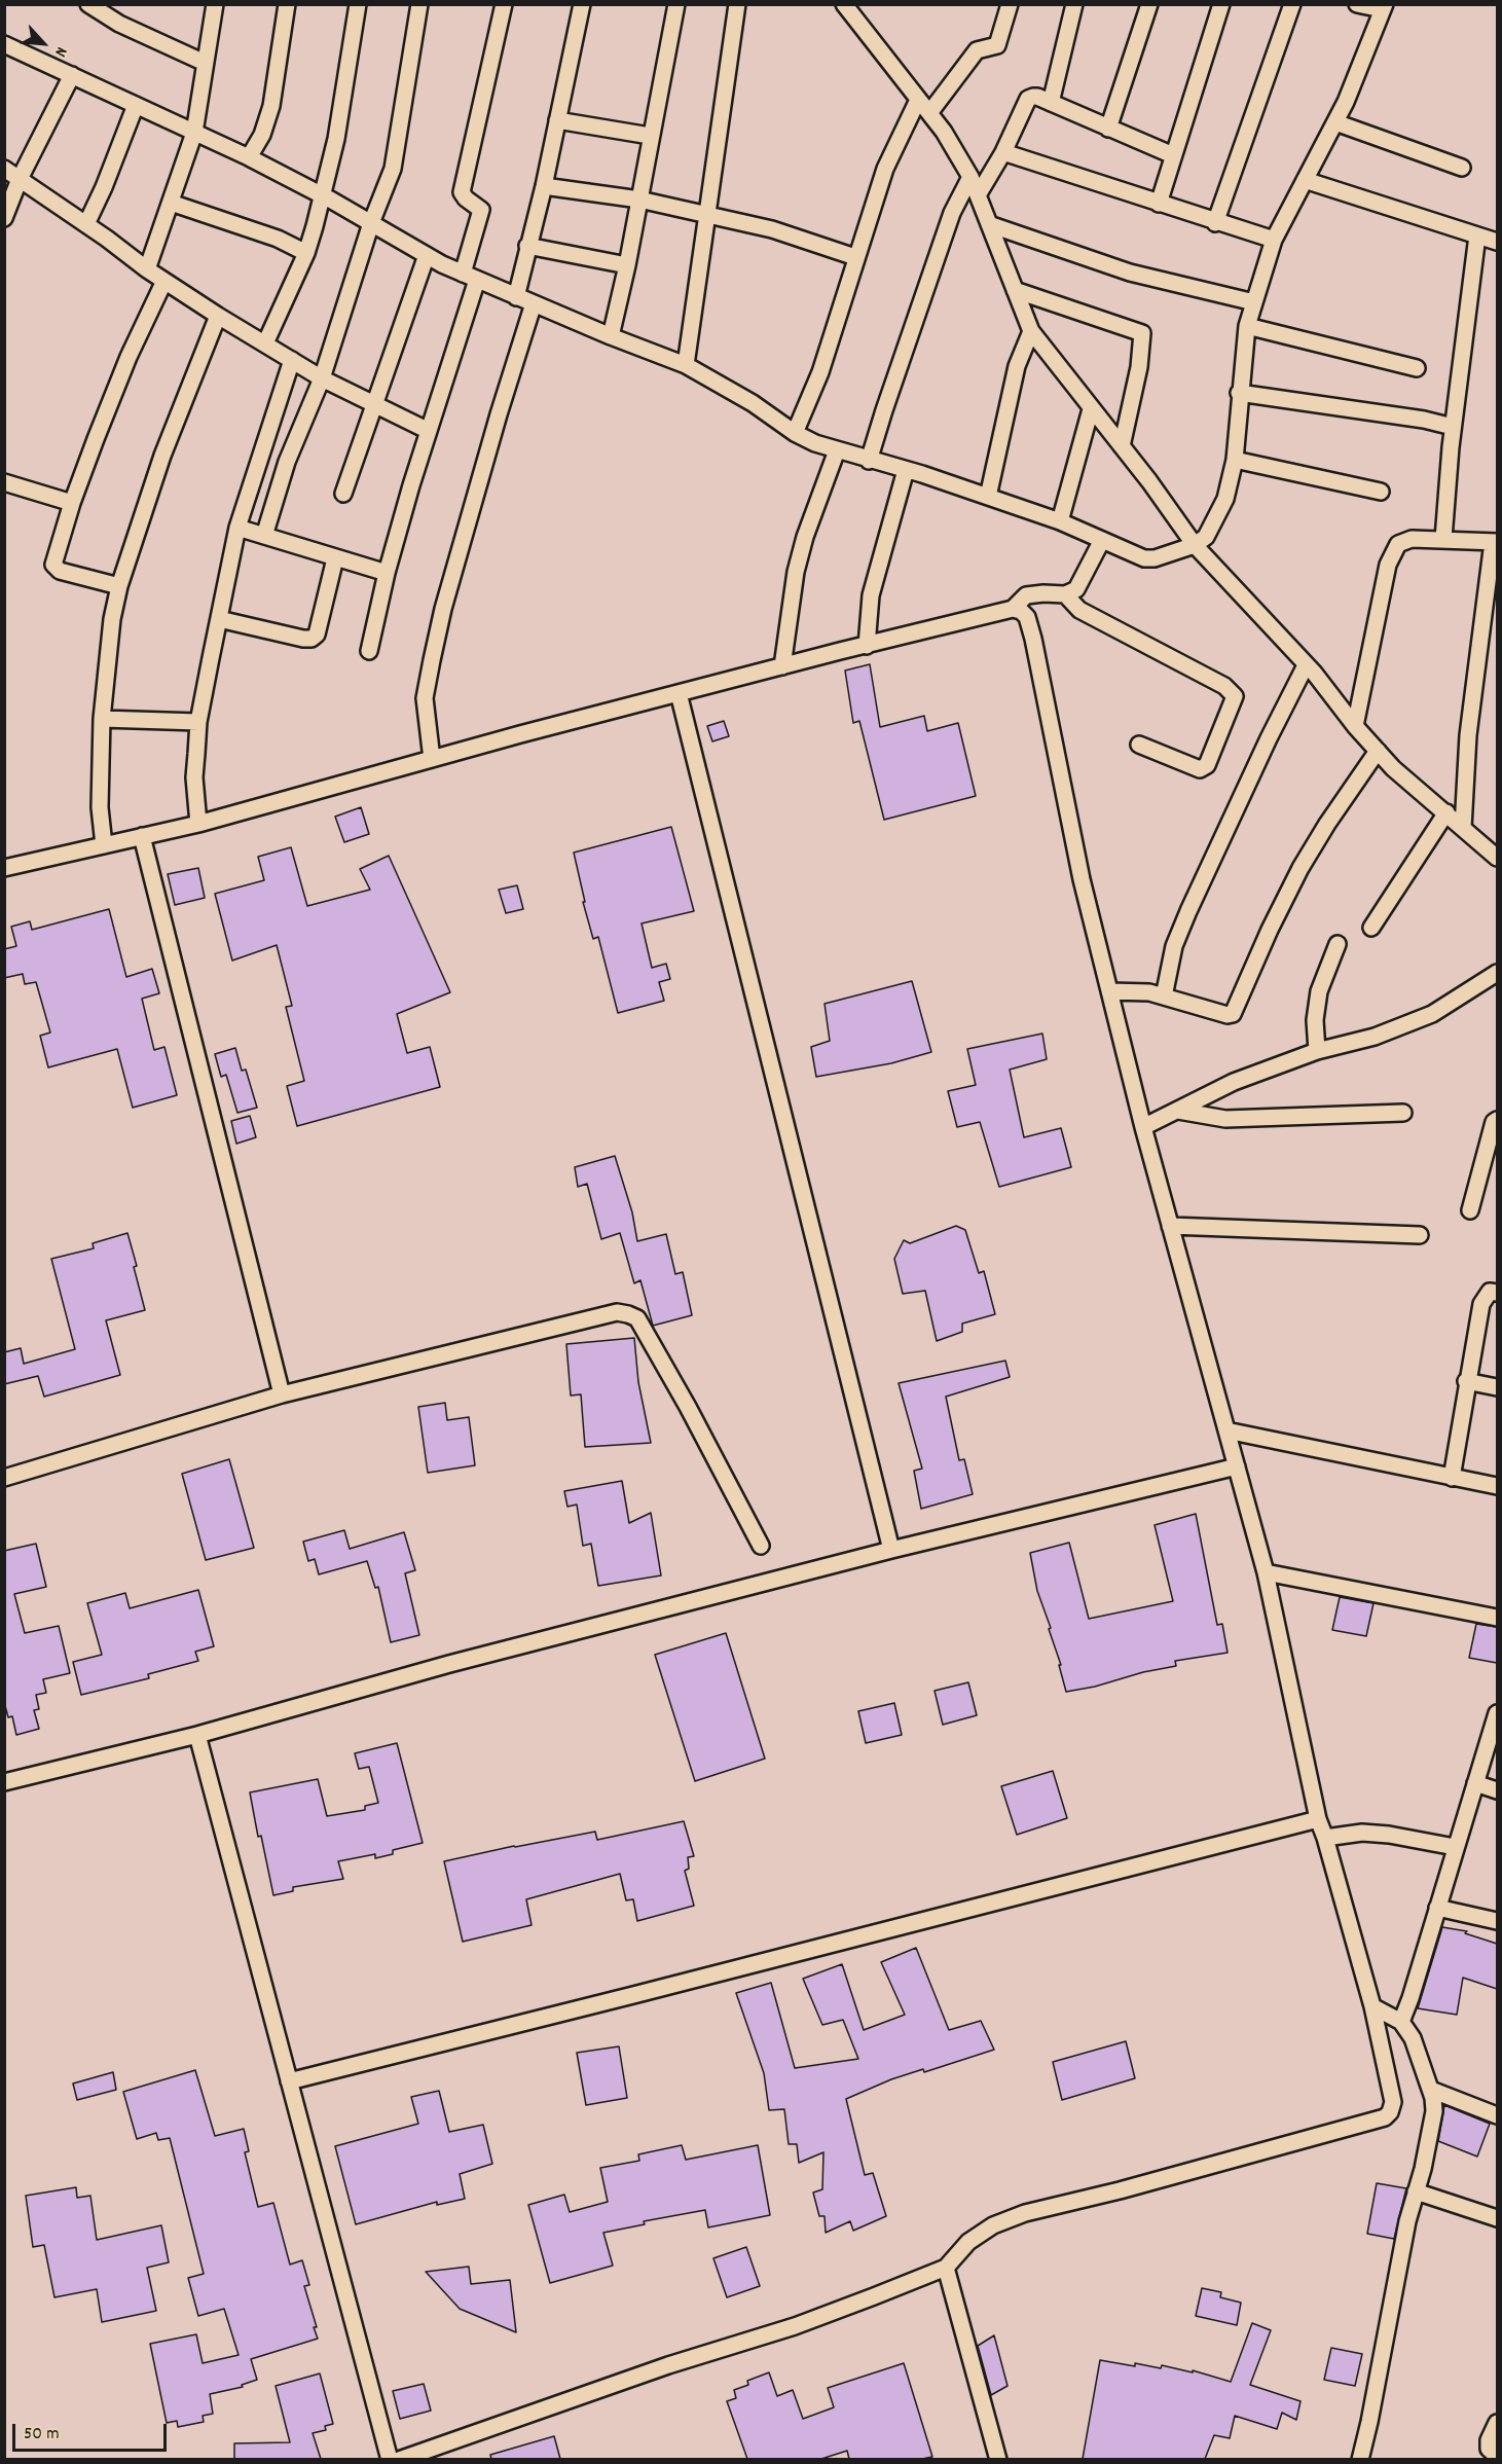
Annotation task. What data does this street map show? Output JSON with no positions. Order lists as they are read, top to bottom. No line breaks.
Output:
{"scale_bar":"50 m","north":"bottom right"}
